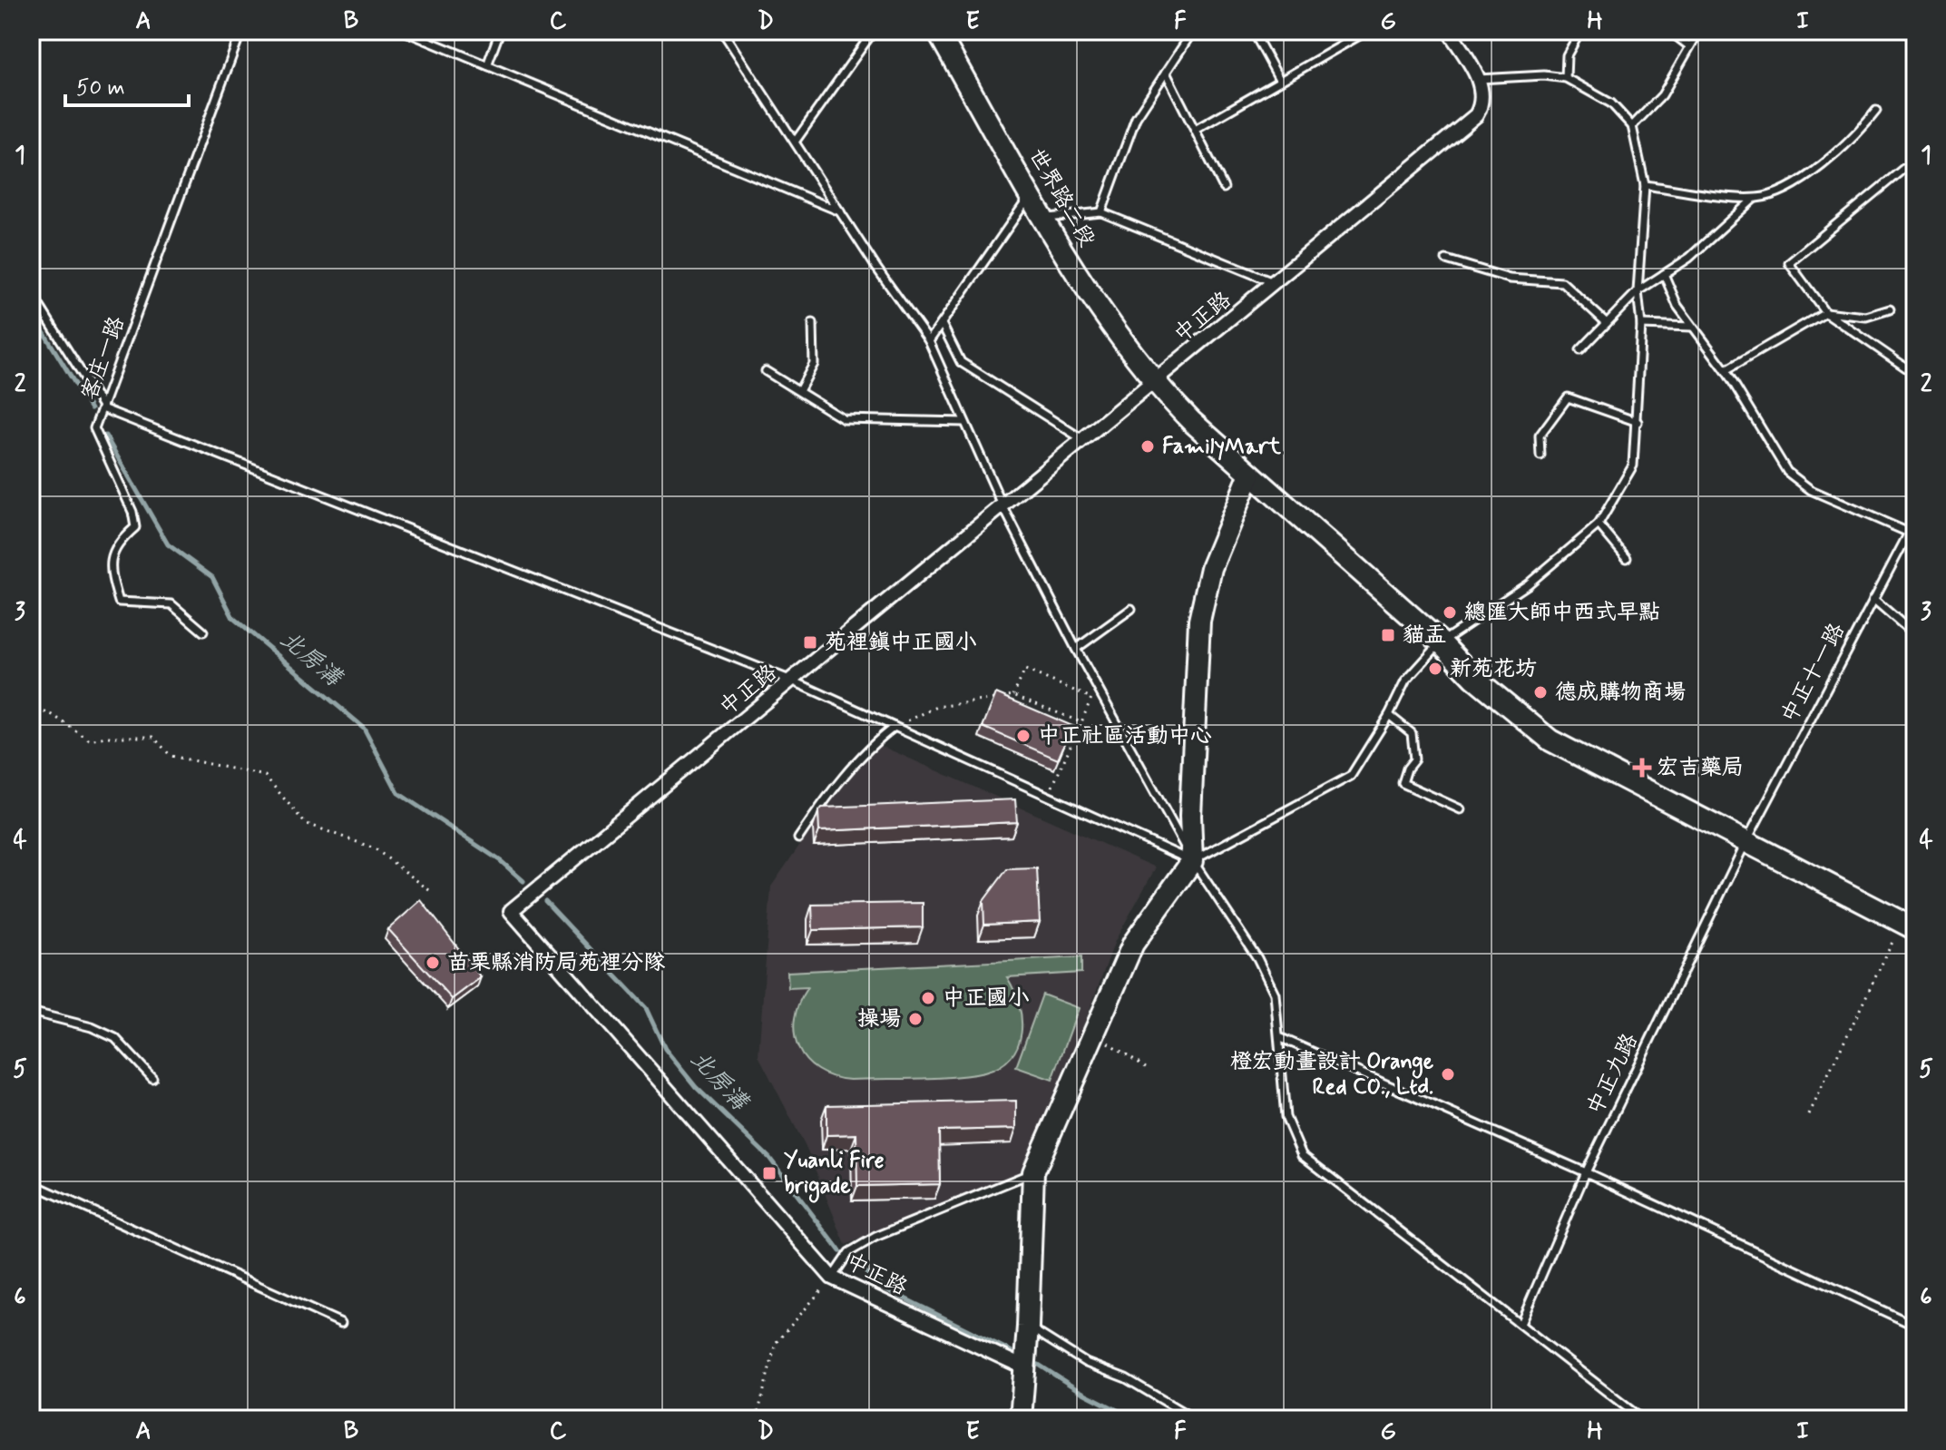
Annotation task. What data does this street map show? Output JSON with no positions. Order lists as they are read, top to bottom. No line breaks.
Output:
{"streets":{"main road":["世界路二段"],"street":["中正路"],"lane":["客庄一路","中正十一路","中正九路"]},"crossings":[["世界路二段","中正路"],["世界路二段","中正十一路"],["世界路二段","中正九路"],["中正十一路","中正九路"]],"water":["北房溝"],"places":{"other":["FamilyMart","總匯大師中西式早點","新苑花坊","德成購物商場","中正社區活動中心","苗栗縣消防局苑裡分隊","中正國小","操場","橙宏動畫設計 Orange Red CO., Ltd."],"transit":["貓盂","苑裡鎮中正國小","Yuanli Fire brigade"],"health":["宏吉藥局"]},"scale_bar":"50 m","grid":{"columns":["A","B","C","D","E","F","G","H","I"],"rows":["1","2","3","4","5","6"]}}
